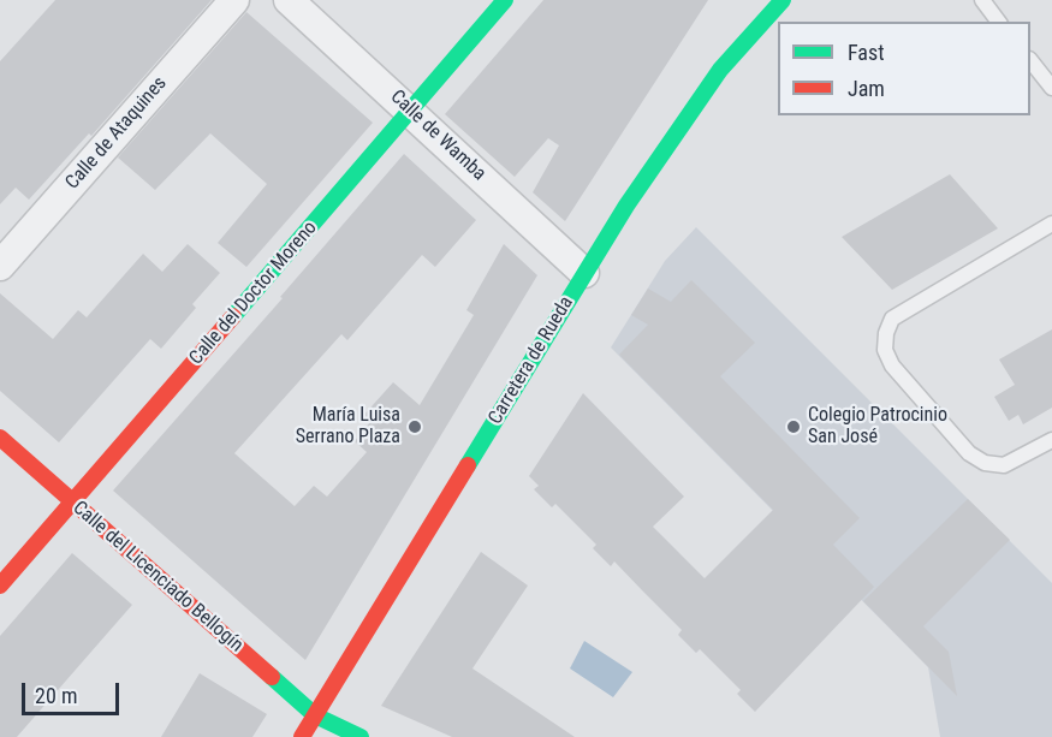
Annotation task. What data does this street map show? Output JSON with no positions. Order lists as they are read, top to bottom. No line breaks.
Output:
{"streets":{"street":["Calle de Ataquines","Calle de Wamba","Calle del Doctor Moreno","Carretera de Rueda","Calle del Licenciado Bellogín"]},"crossings":[["Calle de Wamba","Calle del Doctor Moreno"],["Calle de Wamba","Carretera de Rueda"],["Calle del Doctor Moreno","Calle del Licenciado Bellogín"],["Carretera de Rueda","Calle del Licenciado Bellogín"]],"places":["María Luisa Serrano Plaza","Colegio Patrocinio San José"],"legend":["Fast","Jam"],"scale_bar":"20 m"}
